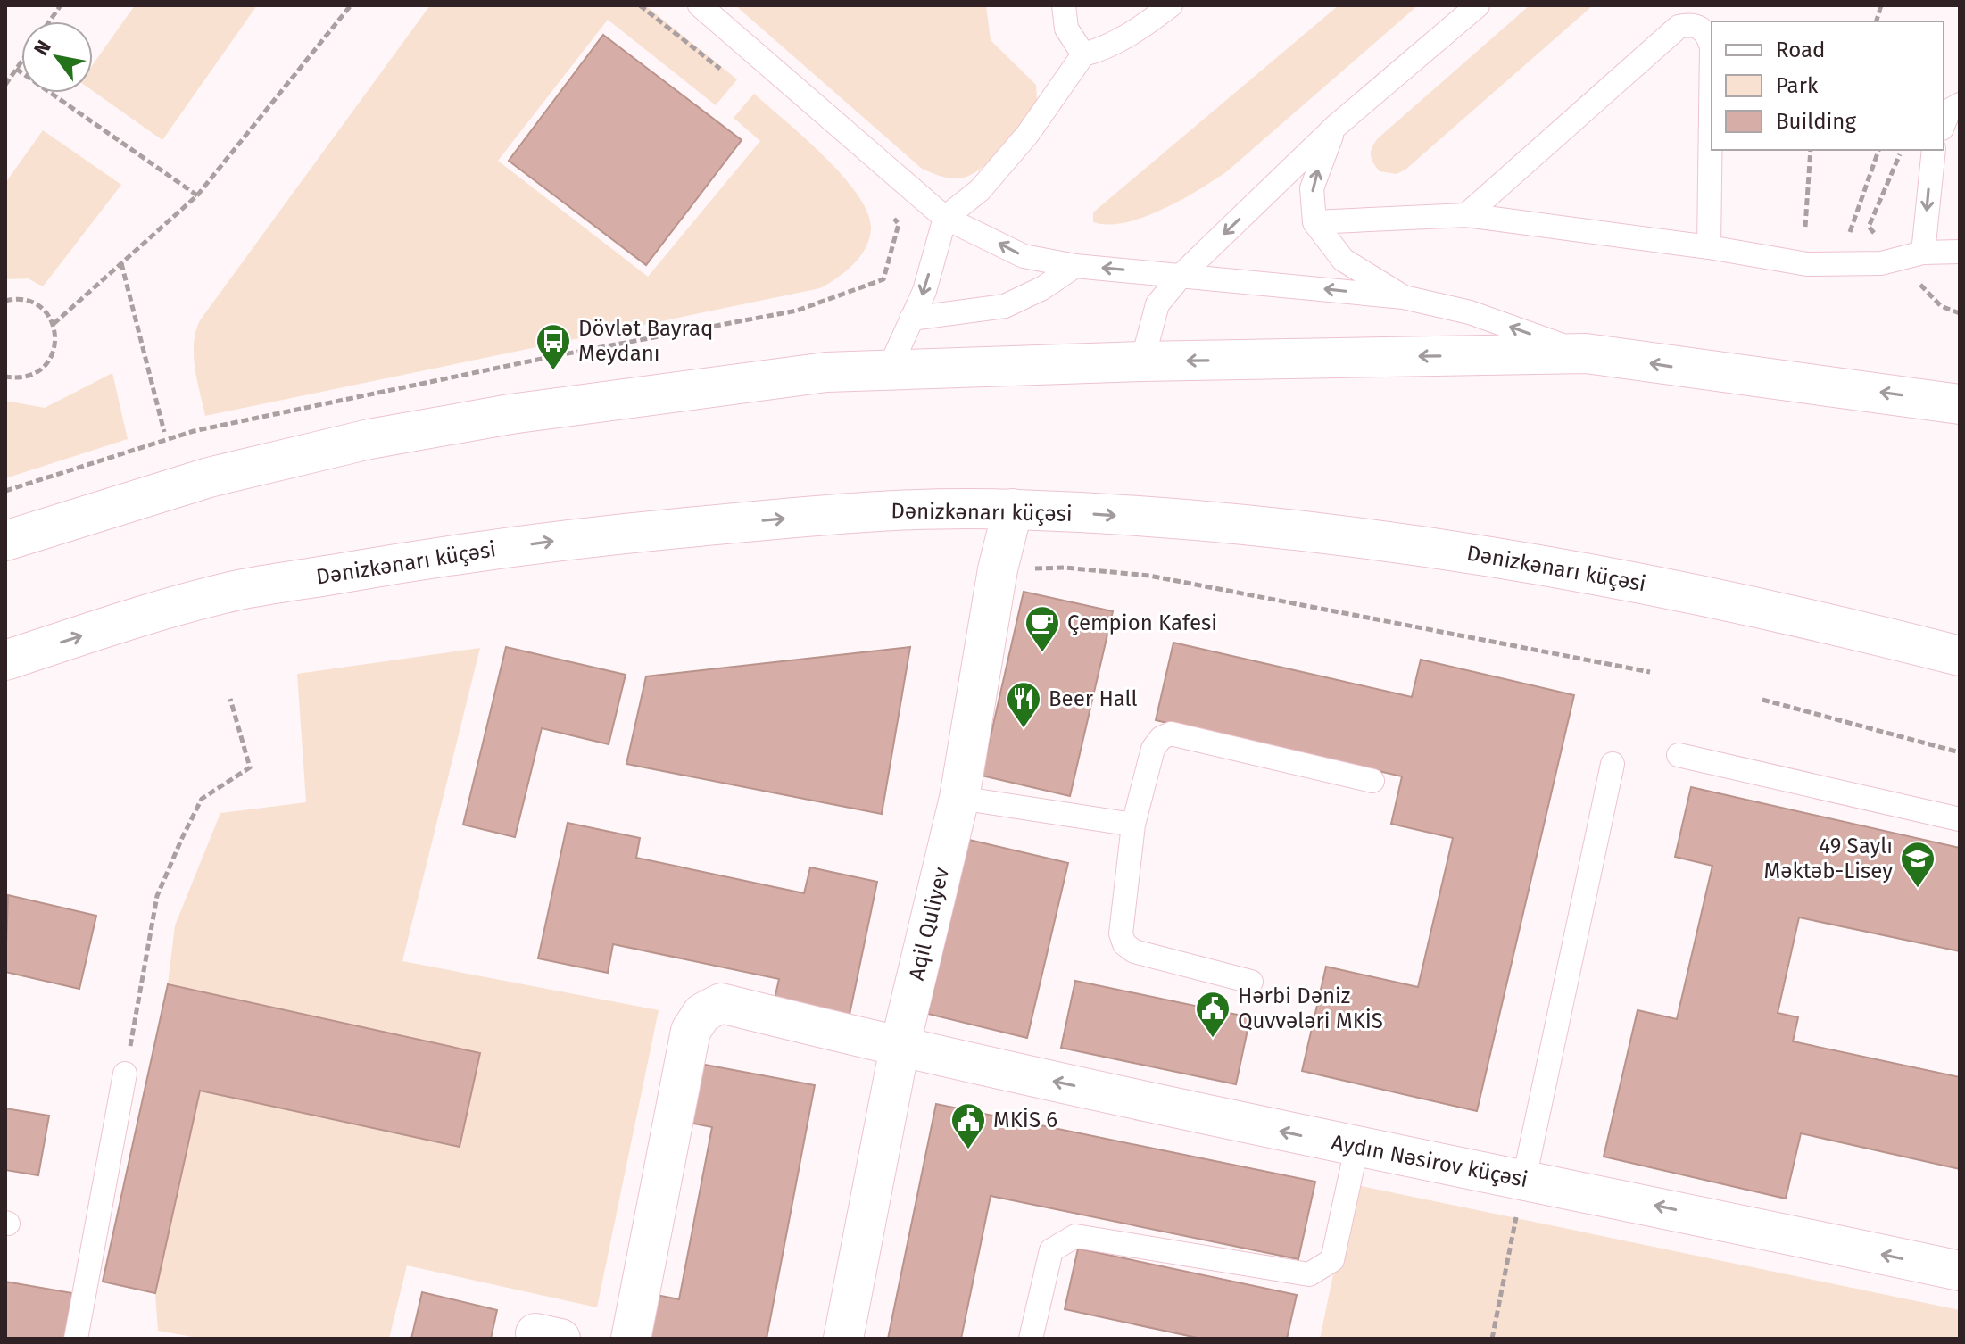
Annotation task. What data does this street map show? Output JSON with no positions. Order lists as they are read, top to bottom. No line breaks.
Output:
{"streets":{"main road":["Dənizkənarı küçəsi","Aqil Quliyev","Aydın Nəsirov küçəsi"]},"crossings":[["Dənizkənarı küçəsi","Aqil Quliyev"],["Aqil Quliyev","Aydın Nəsirov küçəsi"]],"one_way":["Aydın Nəsirov küçəsi"],"places":{"bus stop":["Dövlət Bayraq Meydanı"],"cafe":["Çempion Kafesi"],"restaurant":["Beer Hall"],"school or university":["49 Saylı Məktəb-Lisey"],"public building":["Hərbi Dəniz Quvvələri MKİS","MKİS 6"]},"legend":["Road","Park","Building"],"north":"top left"}
